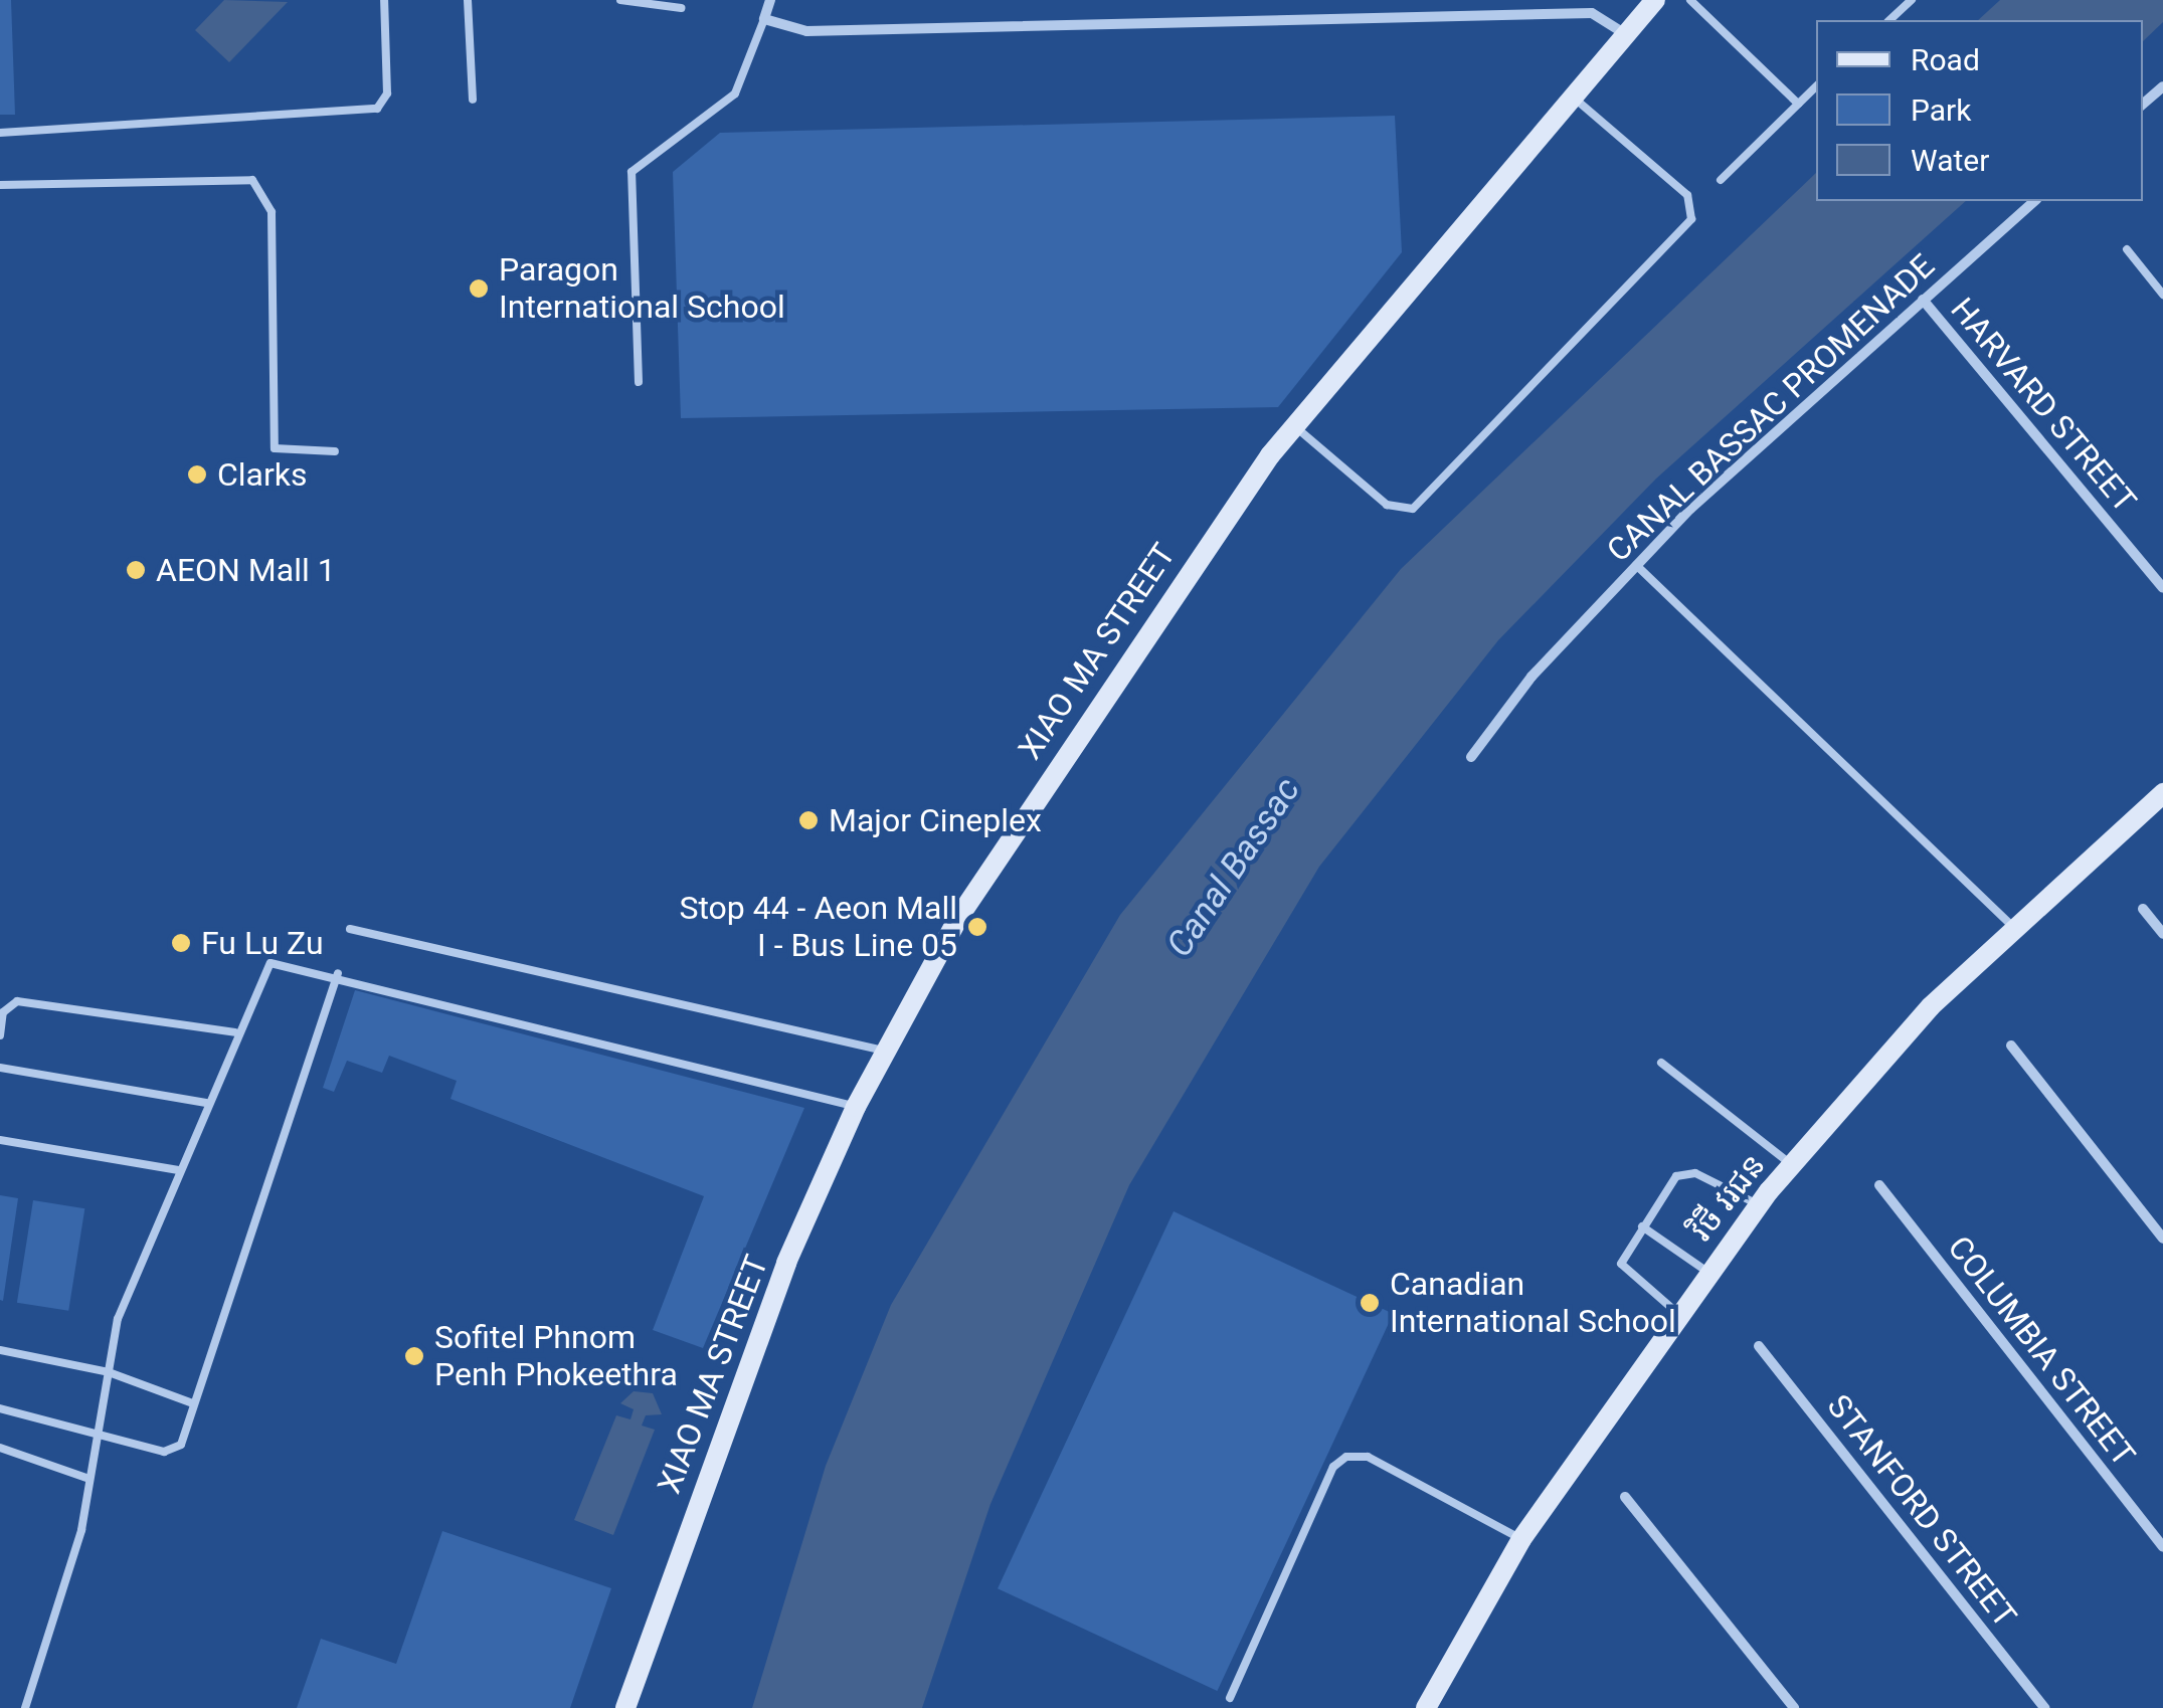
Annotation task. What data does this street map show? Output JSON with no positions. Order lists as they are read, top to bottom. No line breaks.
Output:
{"streets":{"street":["HARVARD STREET","CANAL BASSAC PROMENADE","XIAO MA STREET","វិថី វរជន","COLUMBIA STREET","STANFORD STREET"]},"crossings":[["HARVARD STREET","CANAL BASSAC PROMENADE"]],"water":["Canal Bassac"],"places":["Paragon International School","Clarks","AEON Mall 1","Major Cineplex","Stop 44 - Aeon Mall I - Bus Line 05","Fu Lu Zu","Canadian International School","Sofitel Phnom Penh Phokeethra"],"legend":["Road","Park","Water"]}
